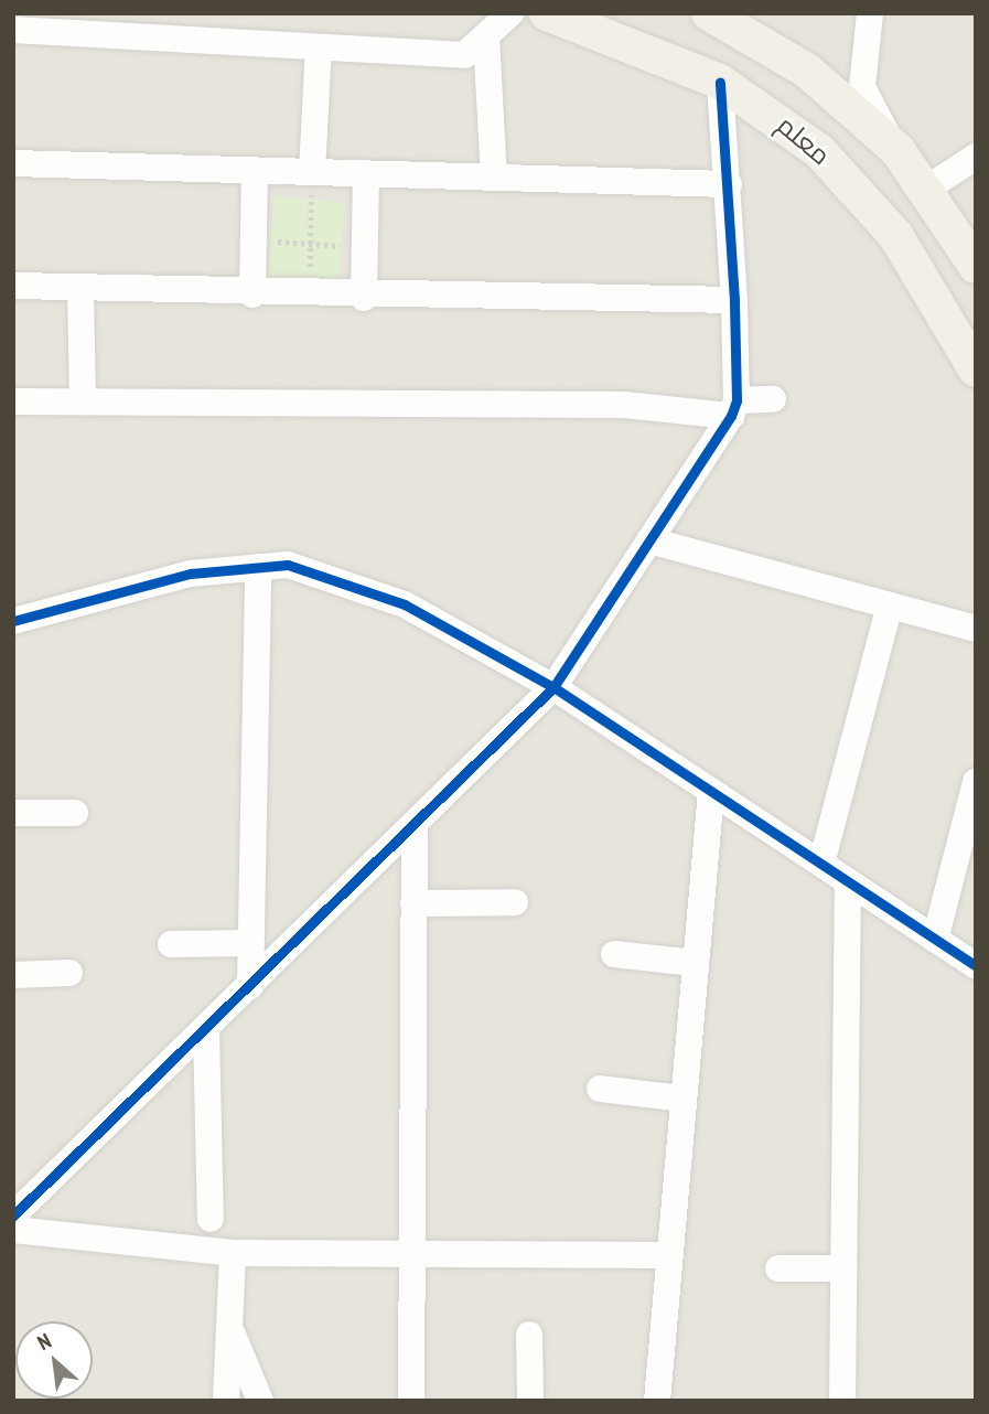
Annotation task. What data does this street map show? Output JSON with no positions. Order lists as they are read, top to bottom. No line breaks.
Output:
{"streets":{"main road":["معلم"]},"north":"top left"}
